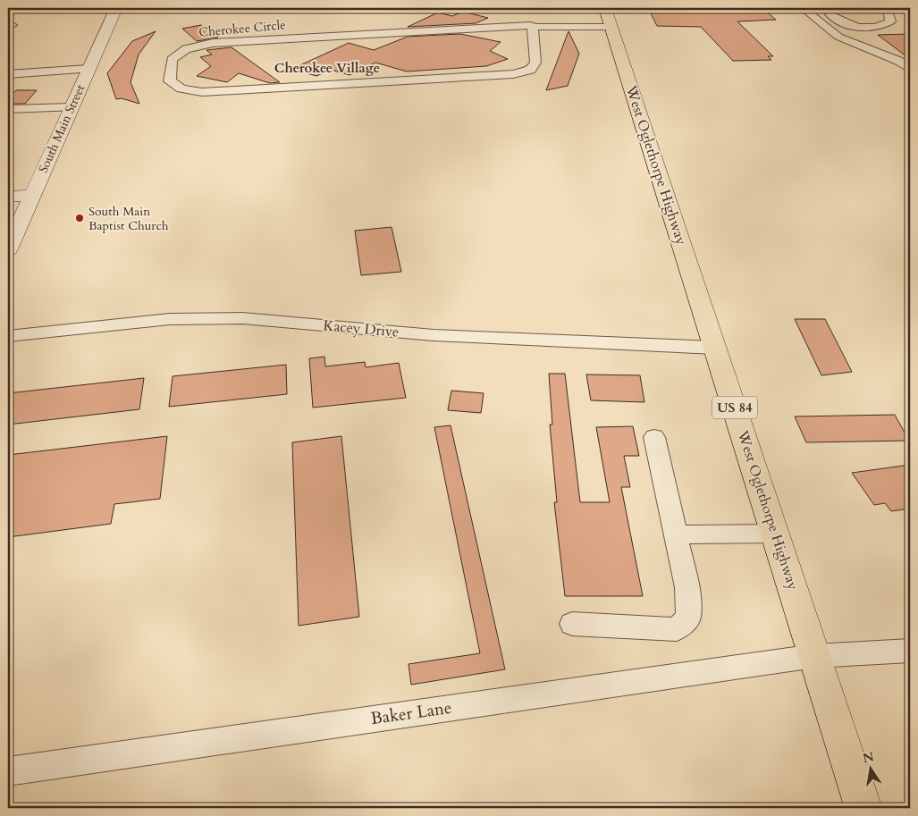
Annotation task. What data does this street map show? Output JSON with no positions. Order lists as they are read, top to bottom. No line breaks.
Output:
{"streets":{"highway":["West Oglethorpe Highway","US 84"],"street":["Cherokee Circle","South Main Street","Kacey Drive","Baker Lane"]},"crossings":[["Cherokee Circle","West Oglethorpe Highway"],["West Oglethorpe Highway","Kacey Drive"],["West Oglethorpe Highway","Baker Lane"]],"districts":["Cherokee Village"],"places":["South Main Baptist Church"],"north":"top"}
